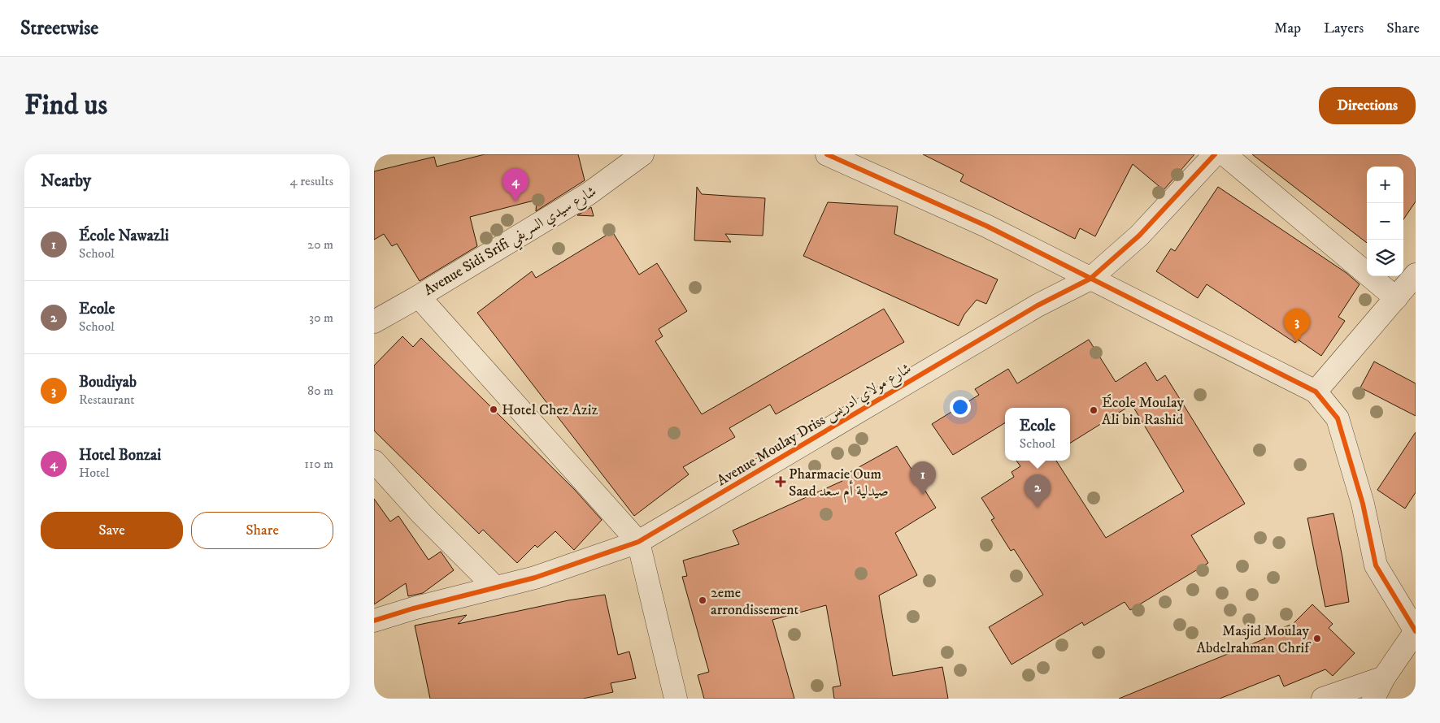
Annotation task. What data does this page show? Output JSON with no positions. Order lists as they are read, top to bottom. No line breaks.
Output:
{"streets":{"street":["Avenue Sidi Srifi شارع سيدي السريفي","Avenue Moulay Driss شارع مولاي ادريس"]},"places":{"other":["Hotel Chez Aziz","École Moulay Ali bin Rashid","2eme arrondissement","Masjid Moulay Abdelrahman Chrif"],"health":["Pharmacie Oum Saad صيدلية أم سعد"]},"page":{"header":"Streetwise","nav":["Map","Layers","Share"],"buttons":["Directions",["Save","Share"]],"title":"Find us","heading":["Nearby","4 results"],"map_buttons":["+","−"],"pins":["4","3","1","2"],"list":[{"mark":"1","name":"École Nawazli","note":"School","value":"20 m"},{"mark":"2","name":"Ecole","note":"School","value":"30 m"},{"mark":"3","name":"Boudiyab","note":"Restaurant","value":"80 m"},{"mark":"4","name":"Hotel Bonzai","note":"Hotel","value":"110 m"}],"popup":["Ecole","School"]}}
